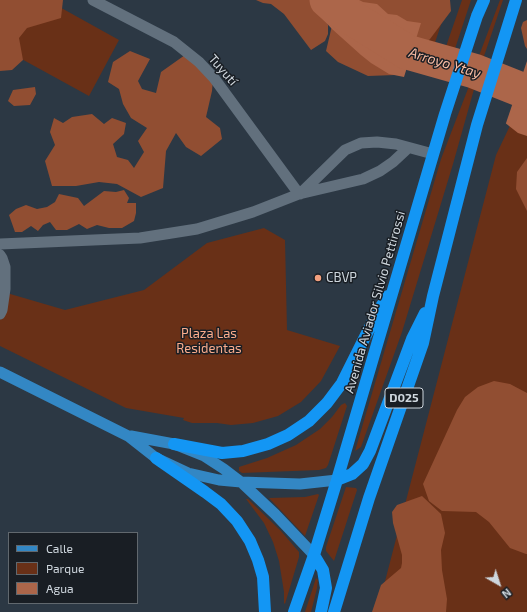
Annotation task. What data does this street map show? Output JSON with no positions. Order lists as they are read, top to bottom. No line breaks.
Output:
{"streets":{"highway":["Avenida Aviador Silvio Pettirossi","D025"],"street":["Tuyutí"]},"water":["Arroyo Ytay"],"parks":["Plaza Las Residentas"],"places":["CBVP"],"legend":["Calle","Parque","Agua"],"north":"bottom right"}
